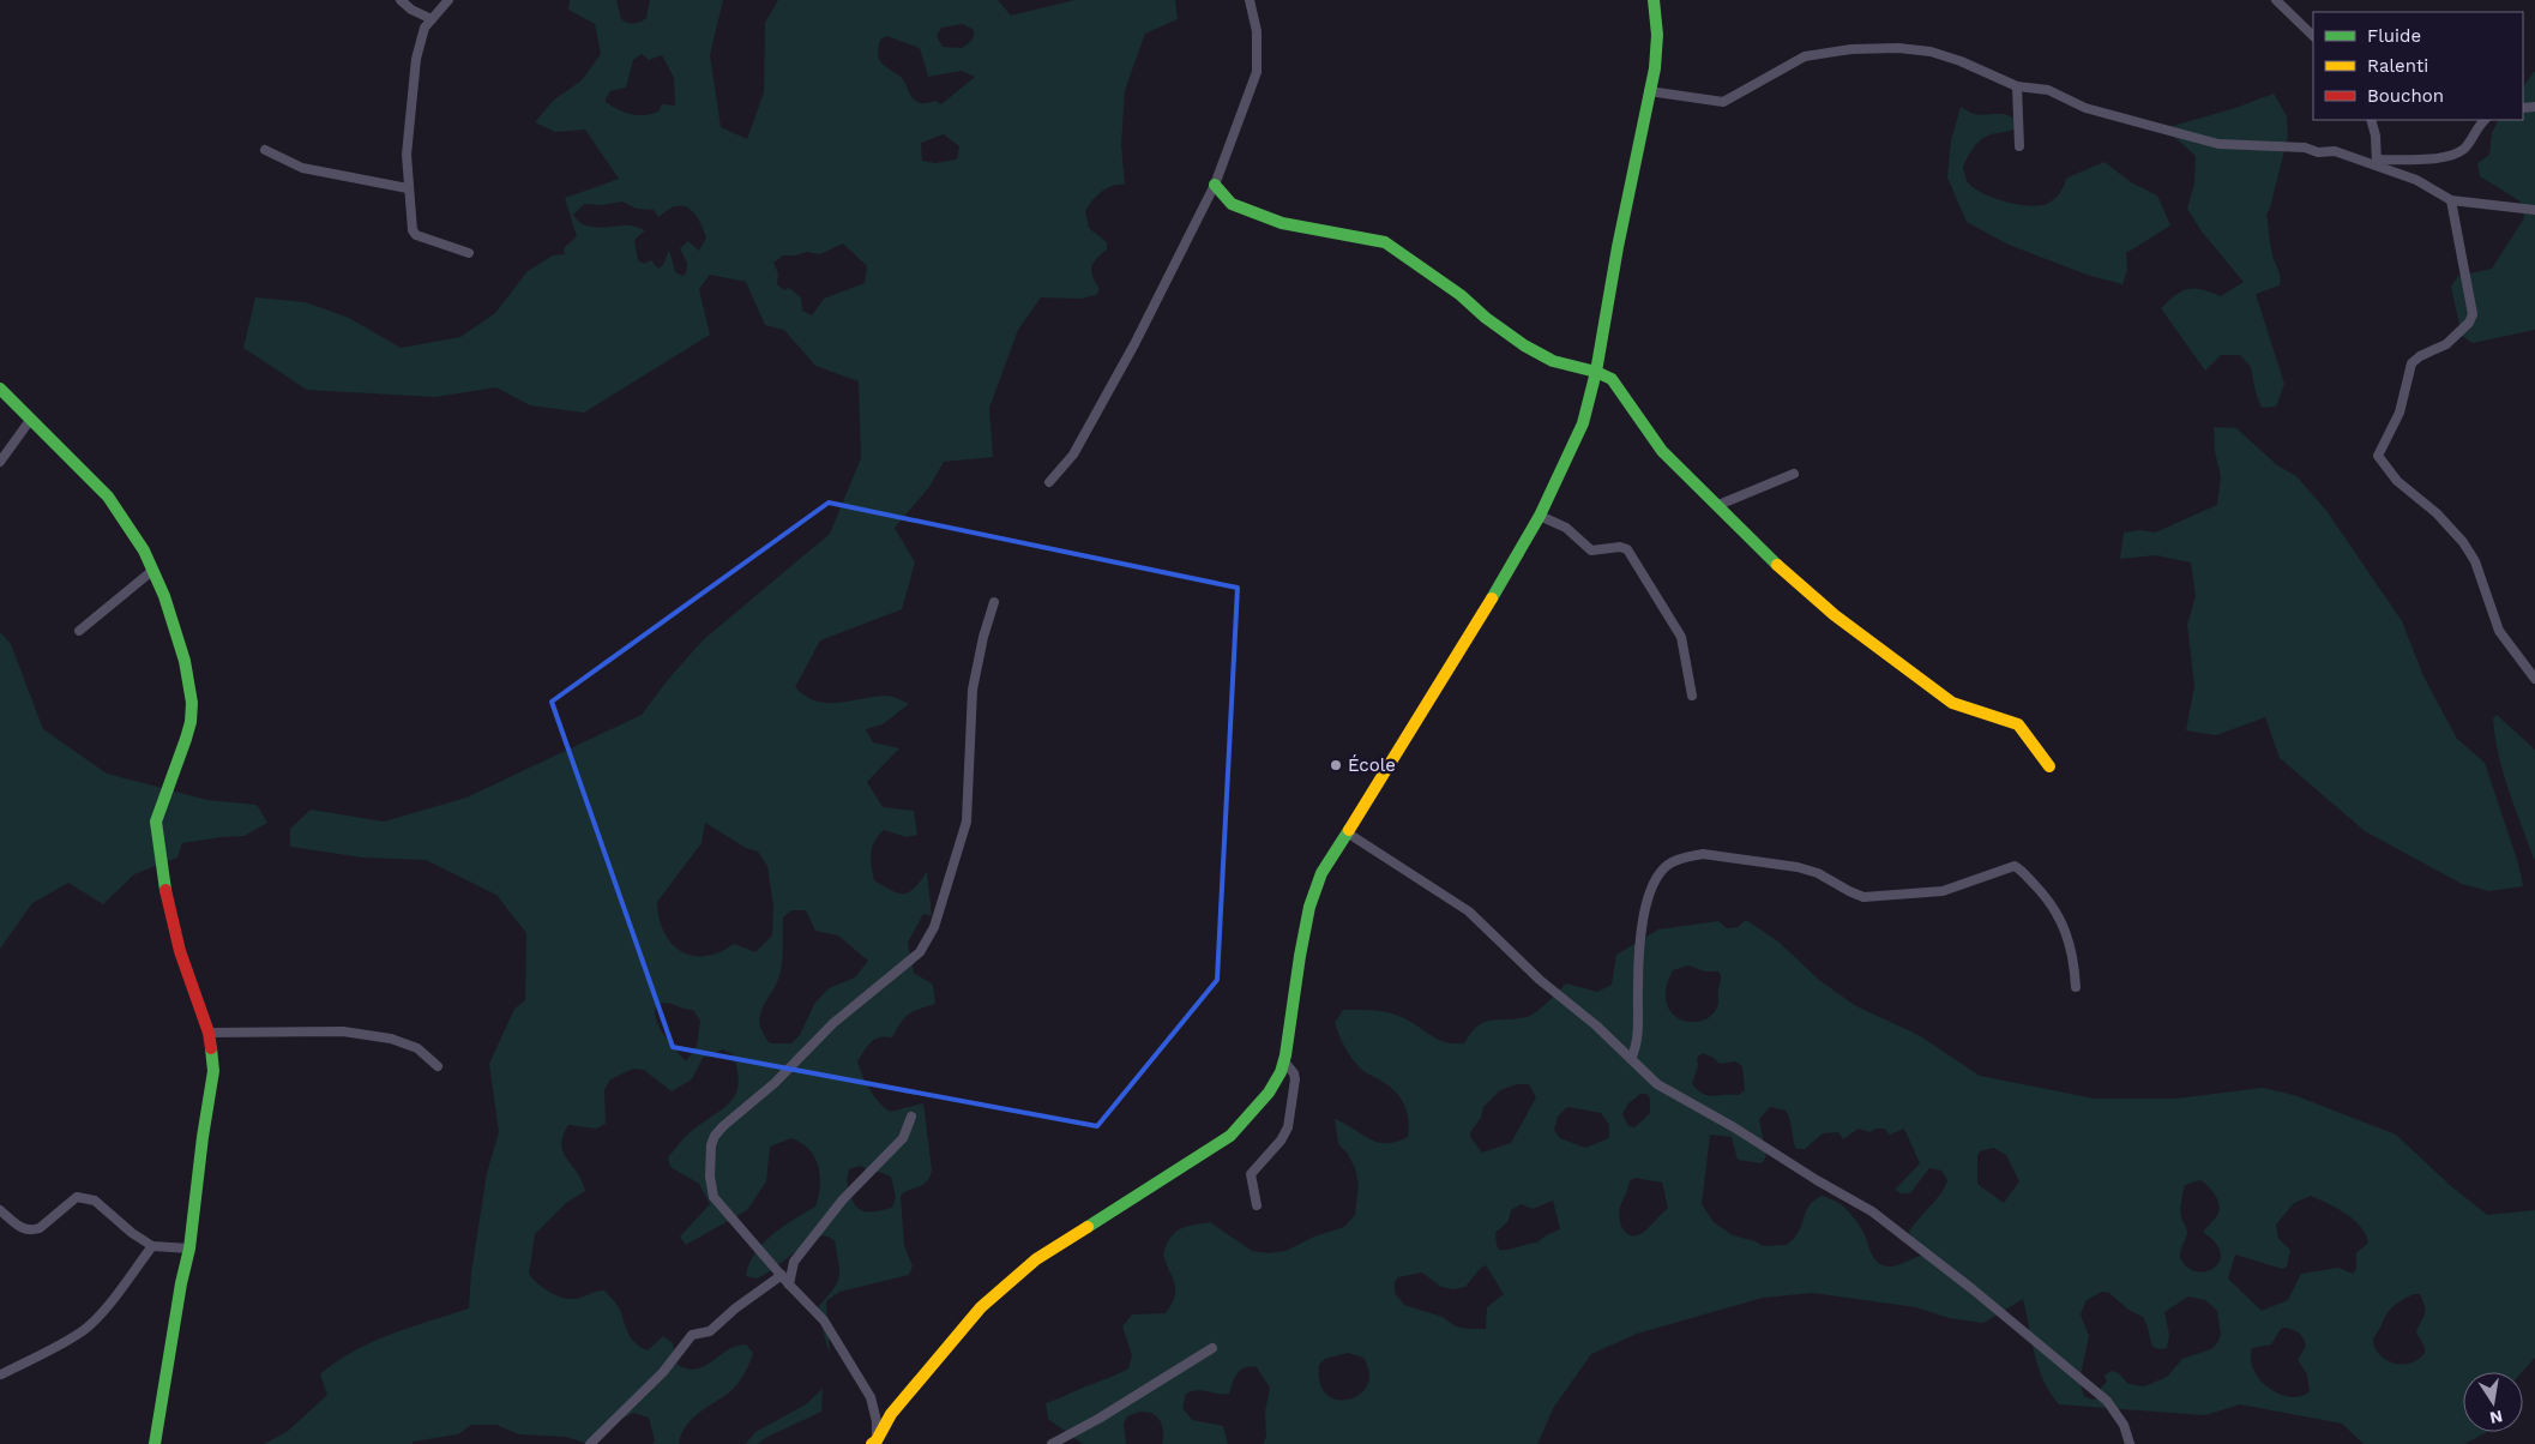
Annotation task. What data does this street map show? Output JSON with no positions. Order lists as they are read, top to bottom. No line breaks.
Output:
{"places":["École"],"legend":["Fluide","Ralenti","Bouchon"],"north":"bottom"}
